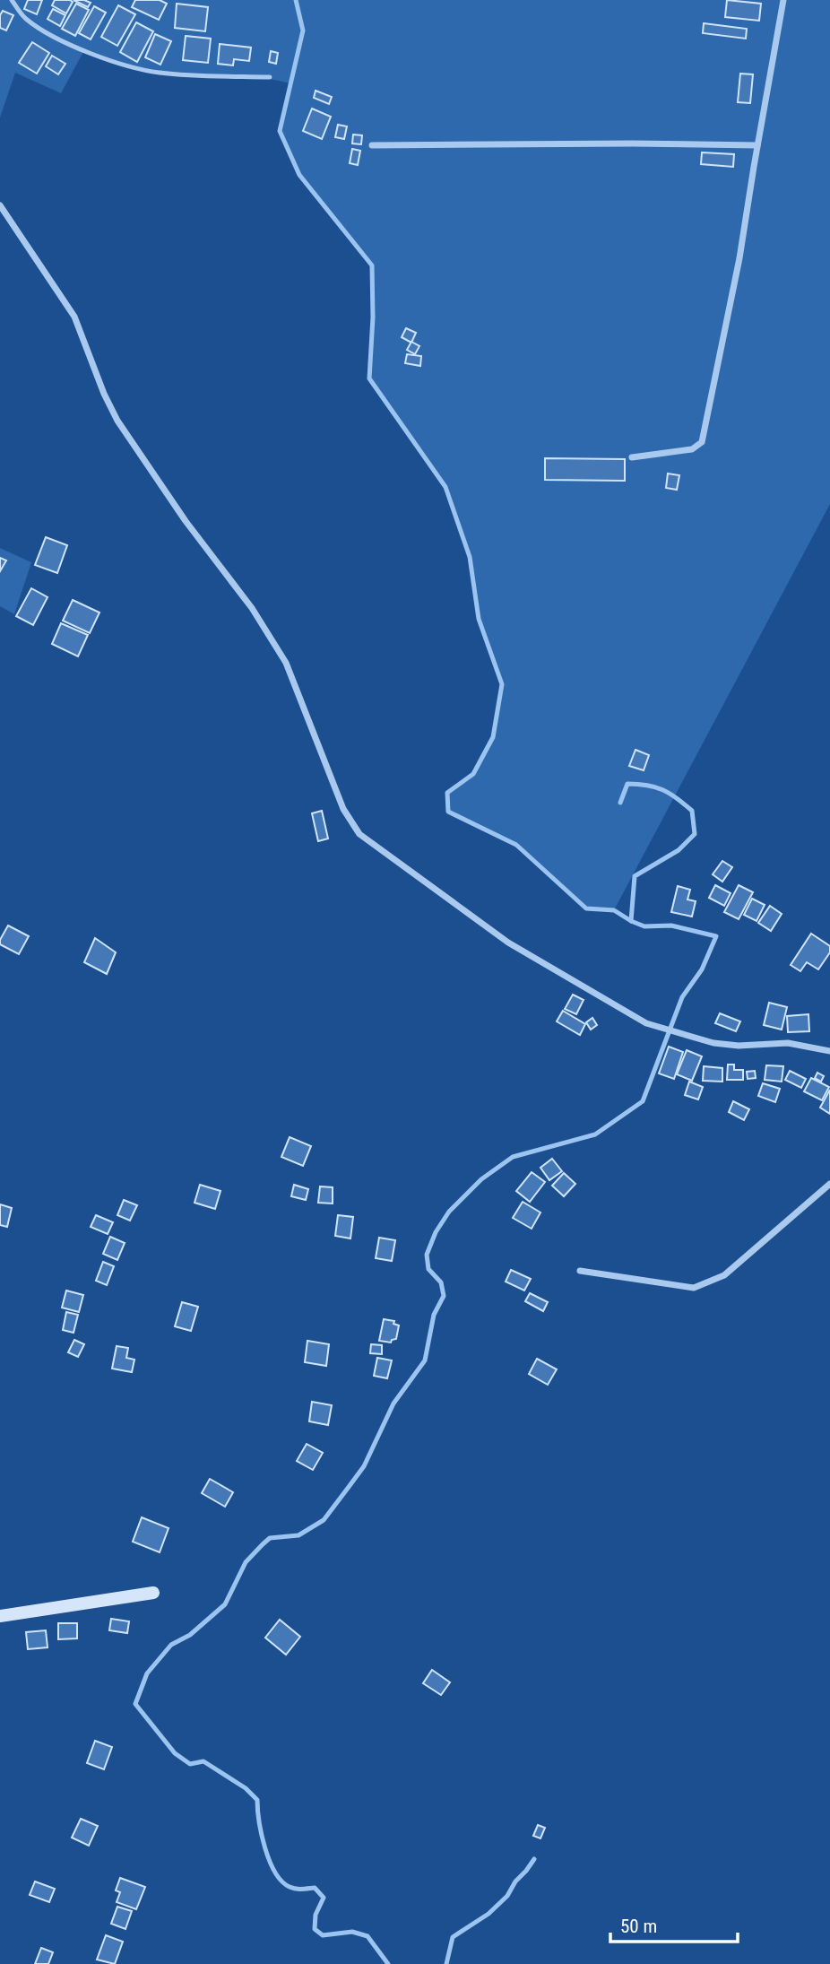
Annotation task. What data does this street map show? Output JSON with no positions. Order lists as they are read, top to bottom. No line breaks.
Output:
{"scale_bar":"50 m"}
